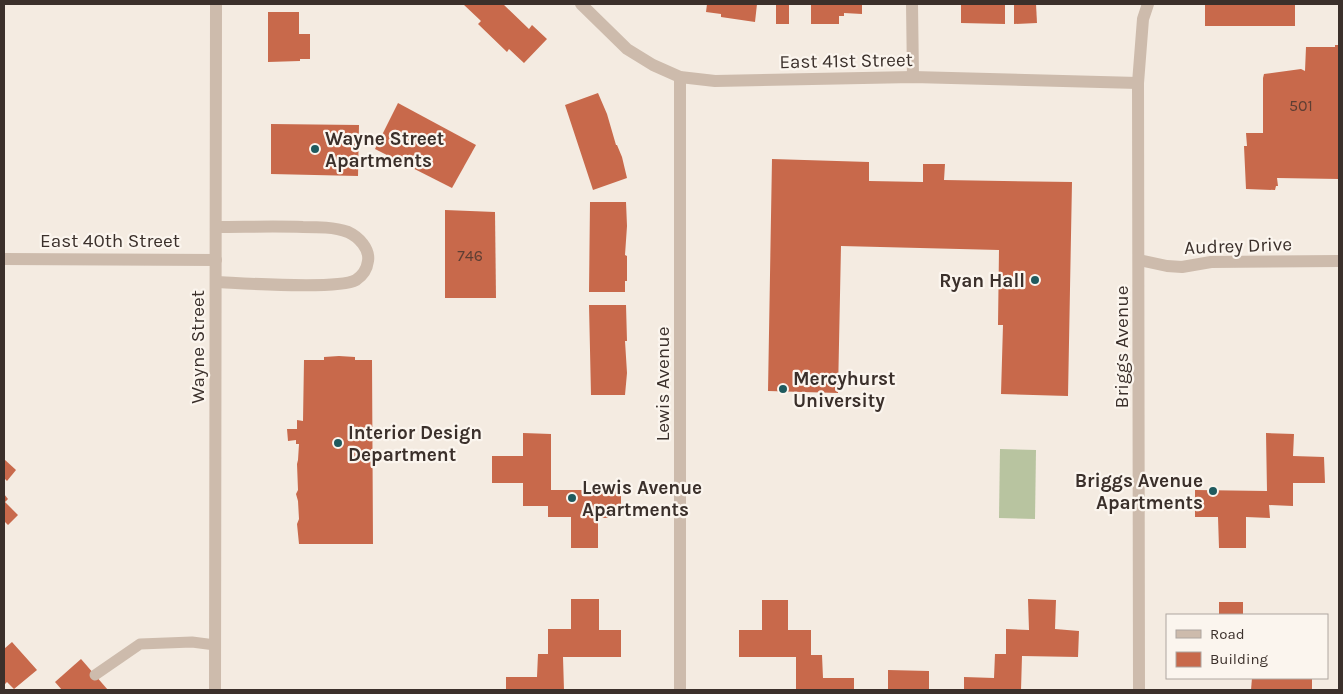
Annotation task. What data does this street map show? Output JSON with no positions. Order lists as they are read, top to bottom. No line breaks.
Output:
{"streets":{"street":["East 41st Street","East 40th Street","Audrey Drive","Wayne Street","Briggs Avenue","Lewis Avenue"]},"crossings":[["East 41st Street","Briggs Avenue"],["East 41st Street","Lewis Avenue"],["East 40th Street","Wayne Street"],["Audrey Drive","Briggs Avenue"]],"places":["Wayne Street Apartments","Ryan Hall","Mercyhurst University","Interior Design Department","Briggs Avenue Apartments","Lewis Avenue Apartments"],"house_numbers":["501","746"],"legend":["Road","Building"]}
